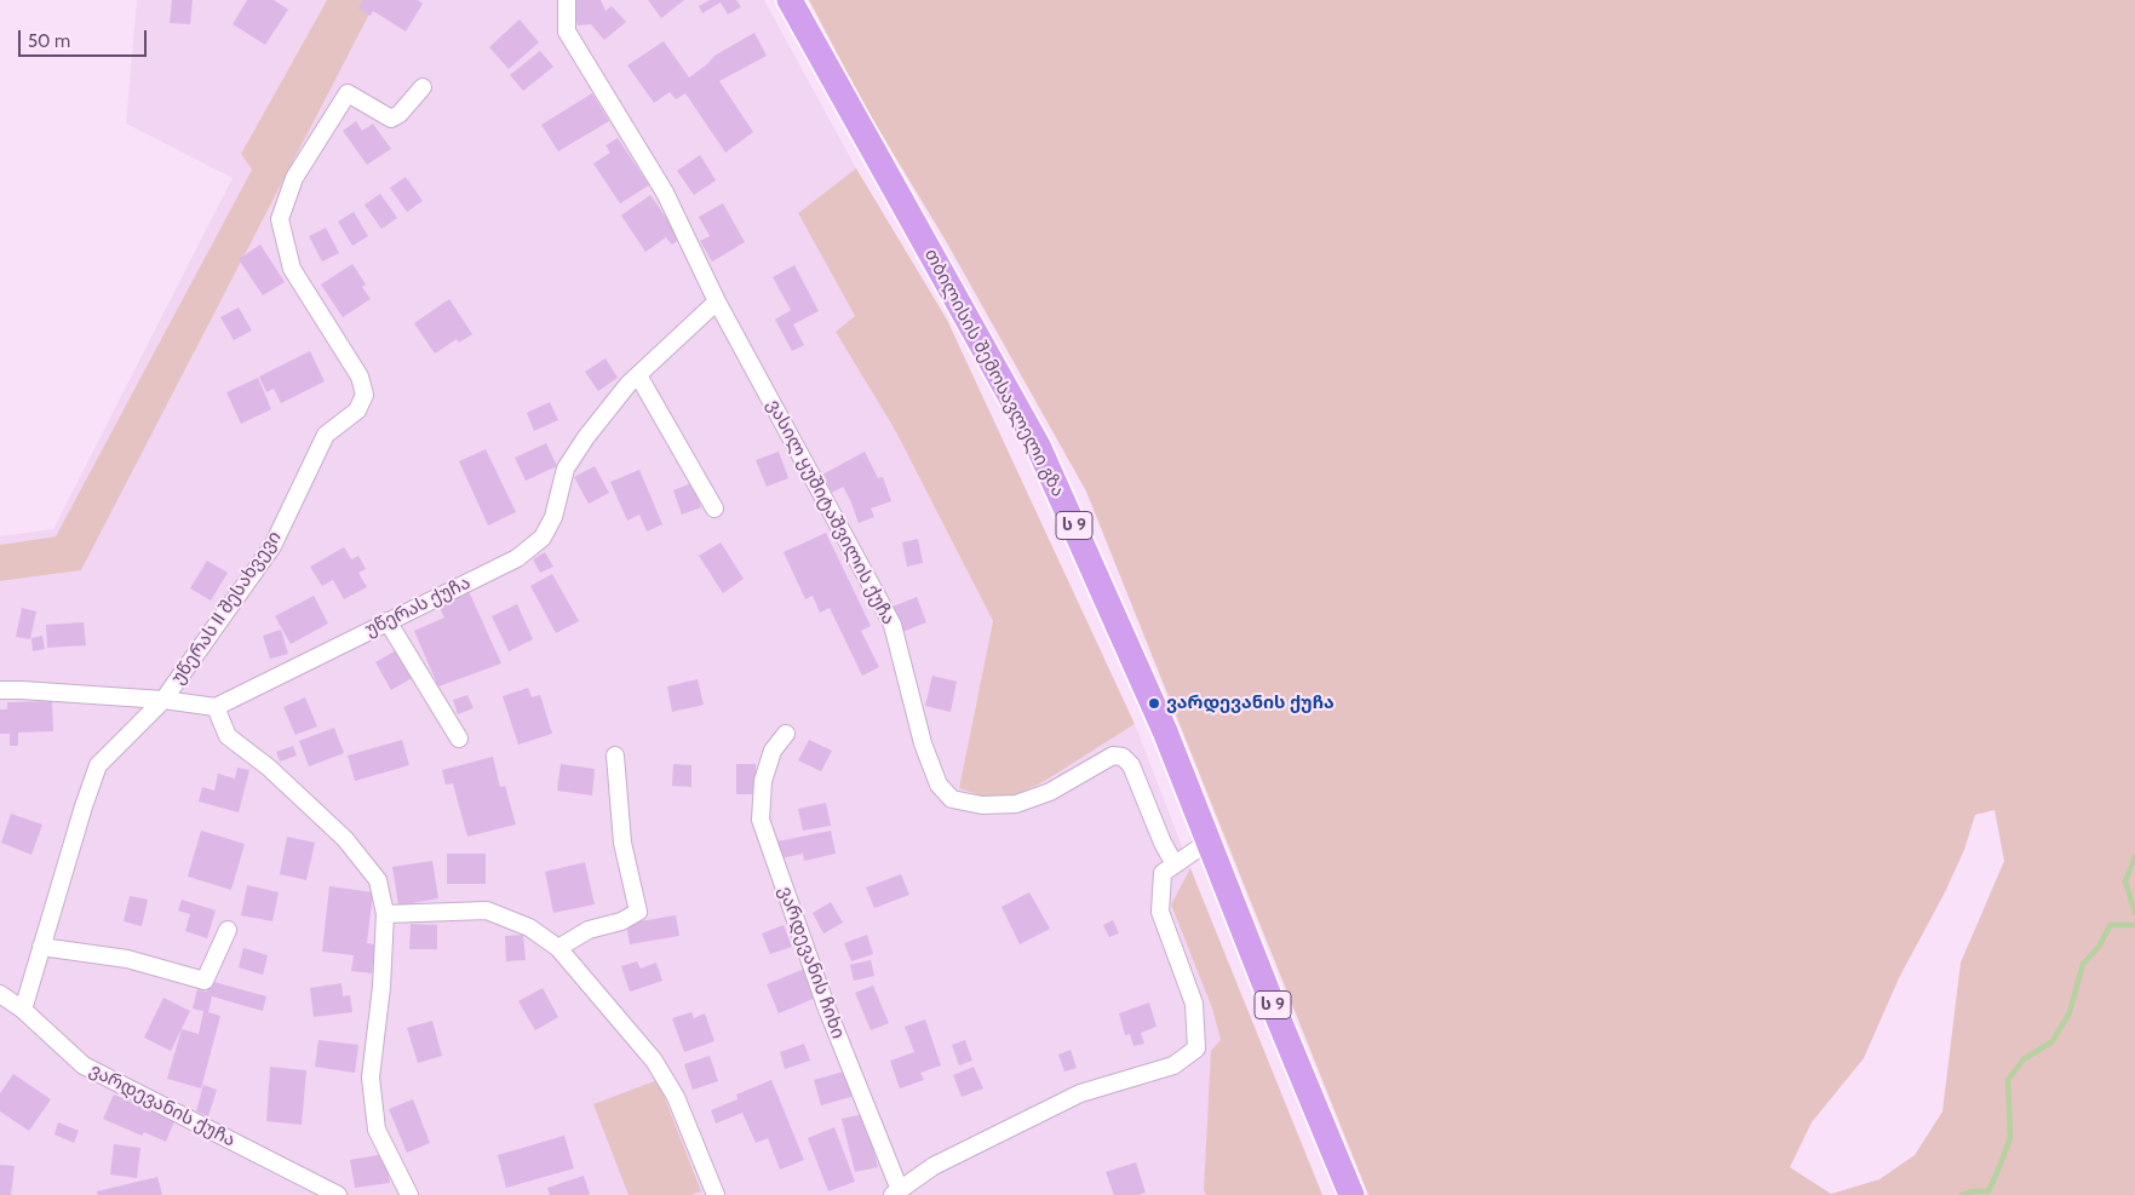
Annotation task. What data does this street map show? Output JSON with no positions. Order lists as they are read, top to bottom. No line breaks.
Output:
{"streets":{"highway":["თბილისის შემოსავლელი გზა","ს 9"],"street":["ვასილ ყუშიტაშვილის ქუჩა","უწერას ქუჩა","უწერას II შესახვევი","ვარდევანის ჩიხი","ვარდევანის ქუჩა"]},"crossings":[["ვასილ ყუშიტაშვილის ქუჩა","უწერას ქუჩა"]],"places":["ვარდევანის ქუჩა"],"scale_bar":"50 m"}
